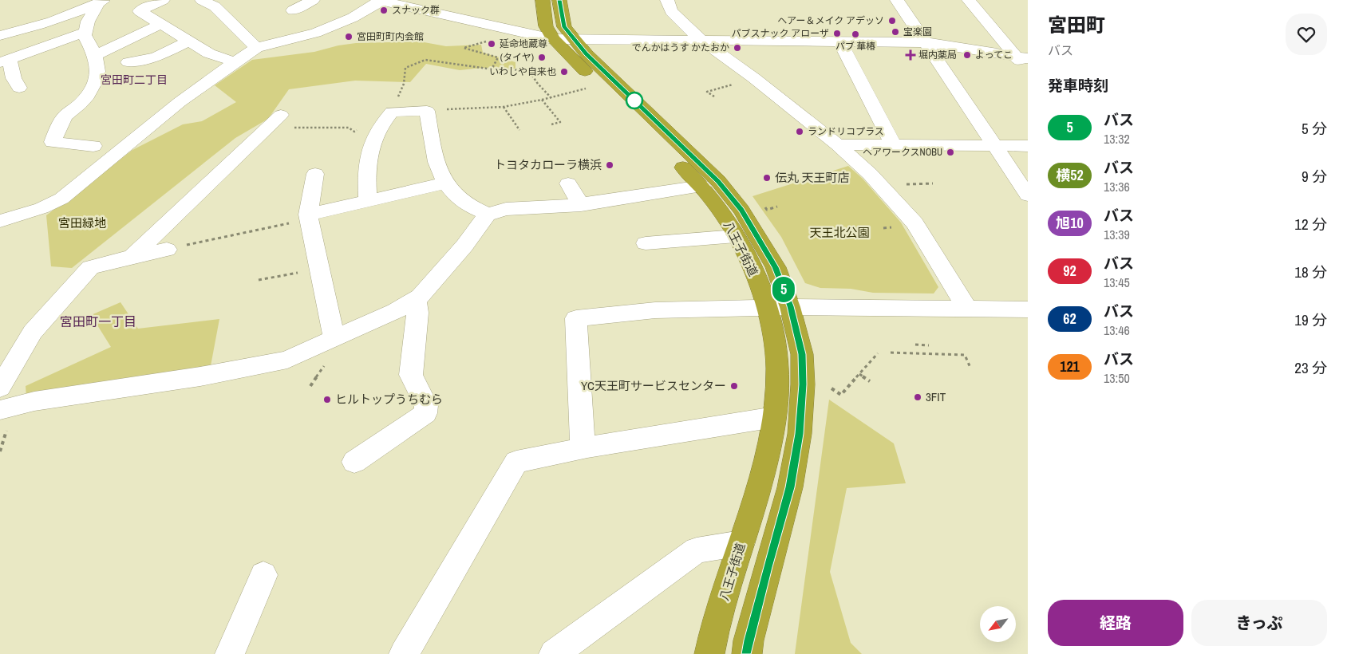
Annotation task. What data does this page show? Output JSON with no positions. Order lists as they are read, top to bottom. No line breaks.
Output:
{"streets":{"highway":["八王子街道"]},"districts":["宮田町二丁目","宮田町一丁目"],"parks":["宮田緑地","天王北公園"],"places":{"other":["スナック群","ヘアー＆メイク アデッソ","宝楽園","パブスナック アローザ","パブ 華椿","宮田町町内会館","延命地蔵尊","でんかはうす かたおか","よってこ","(タイヤ)","いわしや自来也","ランドリコプラス","ヘアワークスNOBU","トヨタカローラ横浜","伝丸 天王町店","YC天王町サービスセンター","3FIT","ヒルトップうちむら"],"health":["堀内薬局"]},"lines":["bus line 5"],"north":"bottom left","page":{"on_map":"5","heading":[["宮田町","バス"],"発車時刻"],"list":[{"mark":"5","name":"バス","note":"13:32","value":"5 分"},{"mark":"横52","name":"バス","note":"13:36","value":"9 分"},{"mark":"旭10","name":"バス","note":"13:39","value":"12 分"},{"mark":"92","name":"バス","note":"13:45","value":"18 分"},{"mark":"62","name":"バス","note":"13:46","value":"19 分"},{"mark":"121","name":"バス","note":"13:50","value":"23 分"}],"buttons":["経路","きっぷ"]}}
